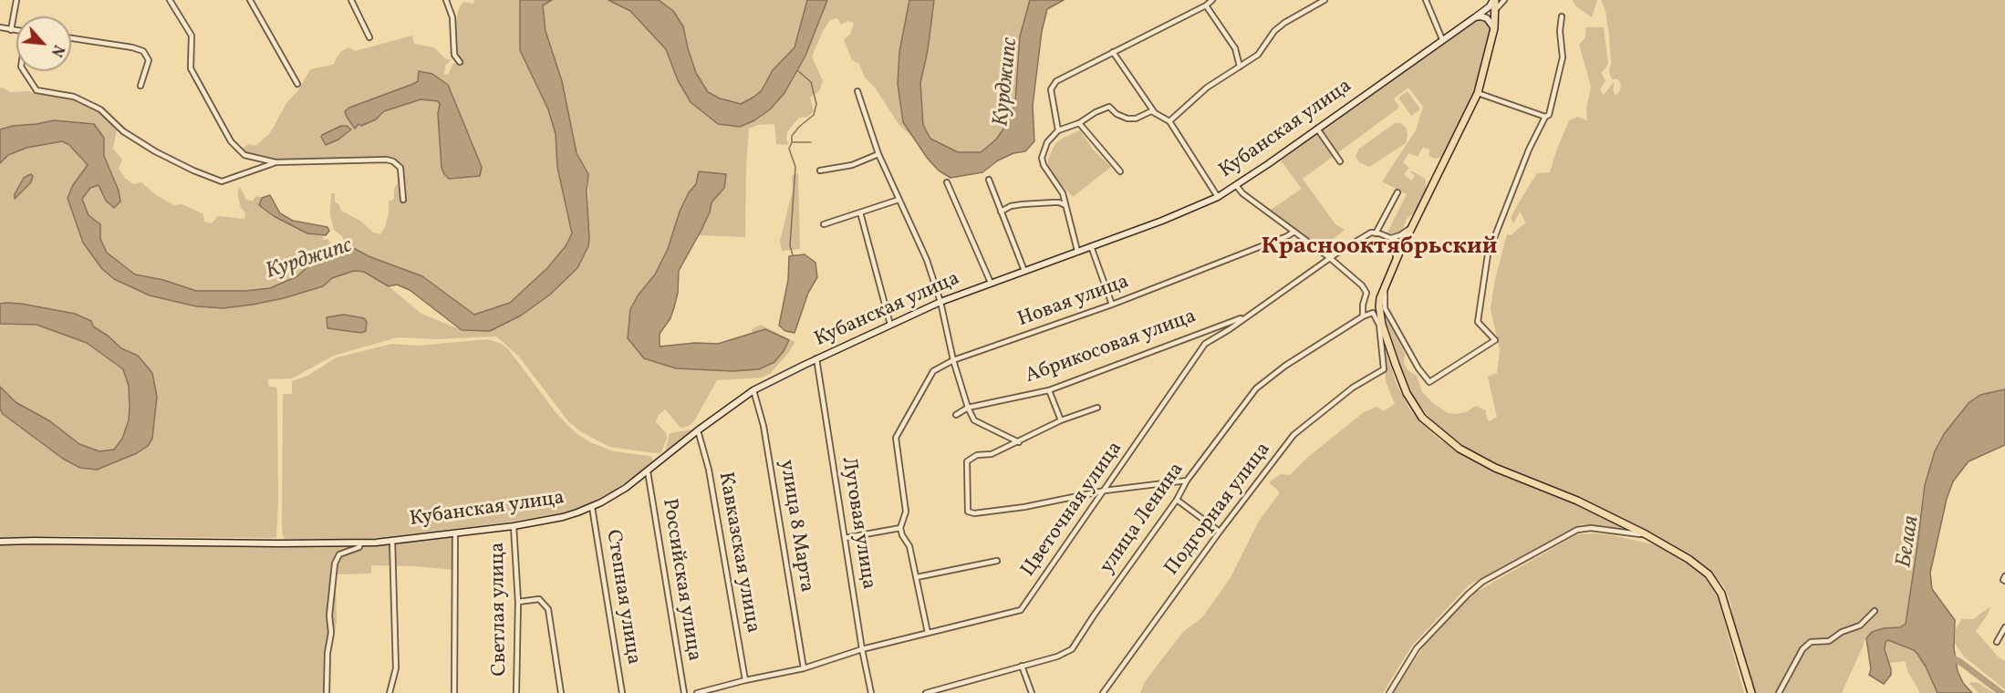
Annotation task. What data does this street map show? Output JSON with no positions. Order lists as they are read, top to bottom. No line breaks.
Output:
{"streets":{"main road":["Кубанская улица"],"street":["Новая улица","Абрикосовая улица","Цветочная улица","Подгорная улица","улица Ленина","Луговая улица","улица 8 Марта","Кавказская улица","Российская улица","Степная улица","Светлая улица"]},"crossings":[["Кубанская улица","Луговая улица"],["Кубанская улица","улица 8 Марта"],["Кубанская улица","Кавказская улица"],["Кубанская улица","Российская улица"],["Кубанская улица","Степная улица"],["Кубанская улица","Светлая улица"],["Абрикосовая улица","Цветочная улица"],["Цветочная улица","Луговая улица"],["Цветочная улица","улица 8 Марта"],["Цветочная улица","Кавказская улица"],["Подгорная улица","улица Ленина"]],"districts":["Краснооктябрьский"],"water":["Курджипс","Белая"],"north":"bottom right"}
